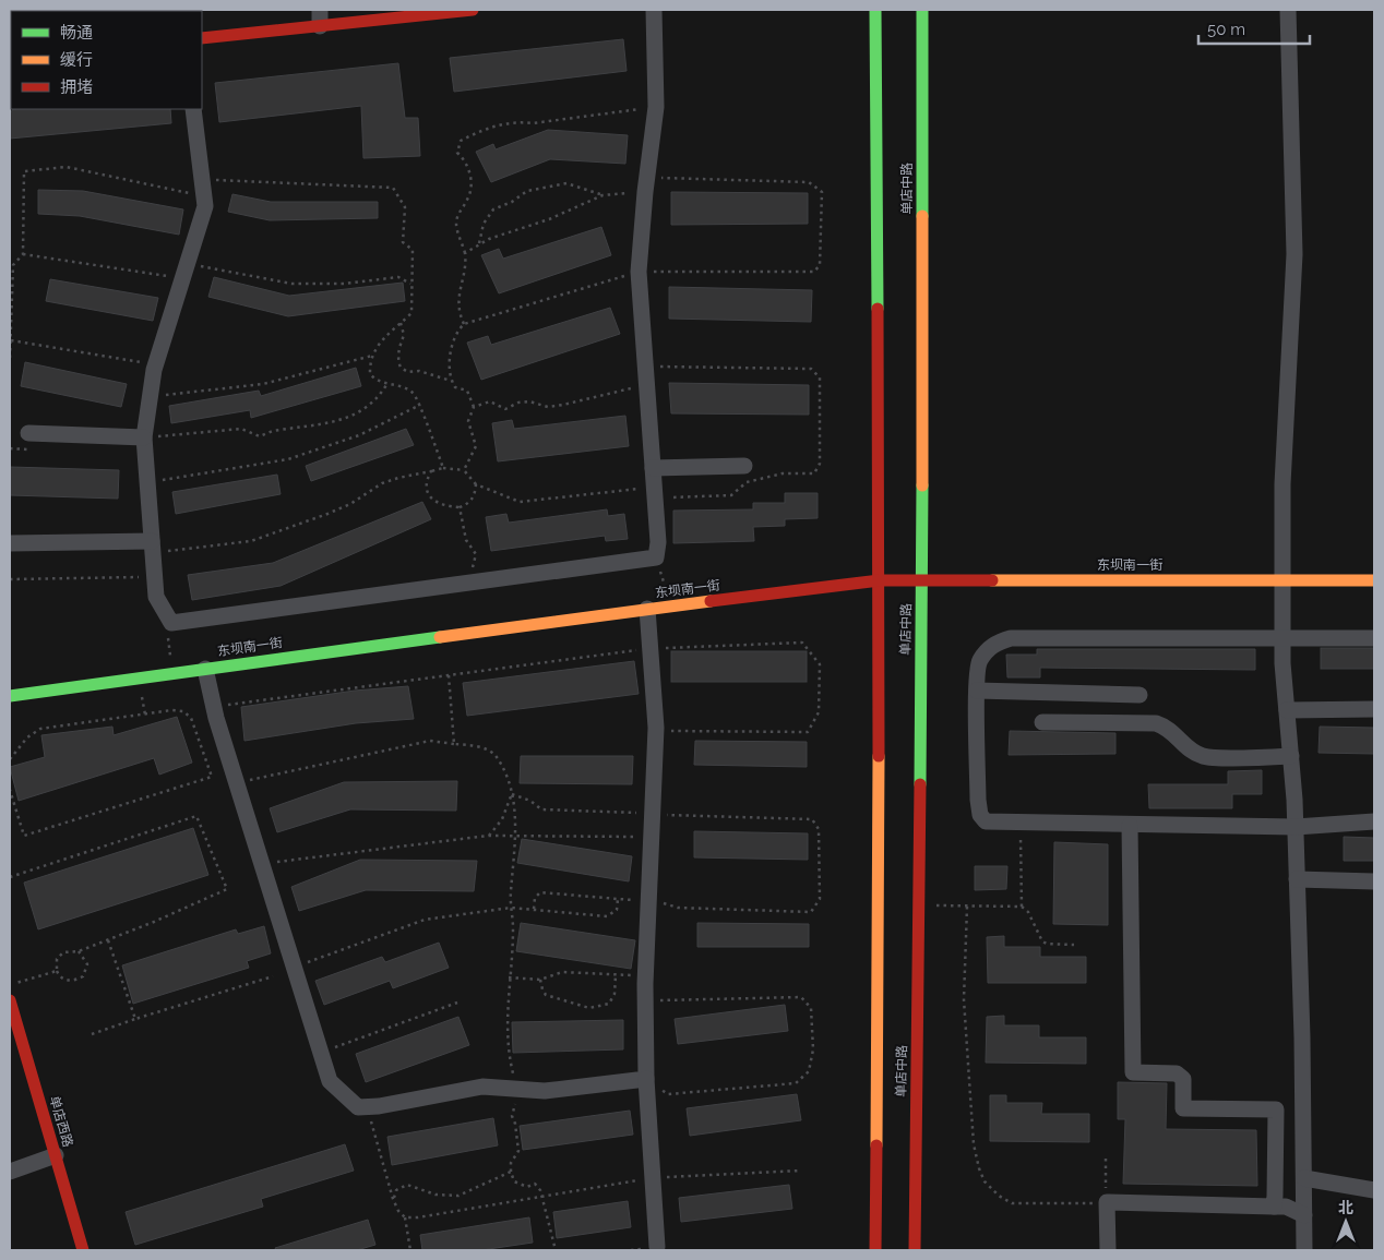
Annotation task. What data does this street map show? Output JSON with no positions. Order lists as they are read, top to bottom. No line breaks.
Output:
{"streets":{"street":["单店中路","东坝南一街","单店西路"]},"crossings":[["单店中路","东坝南一街"]],"legend":["畅通","缓行","拥堵"],"scale_bar":"50 m","north":"top"}
